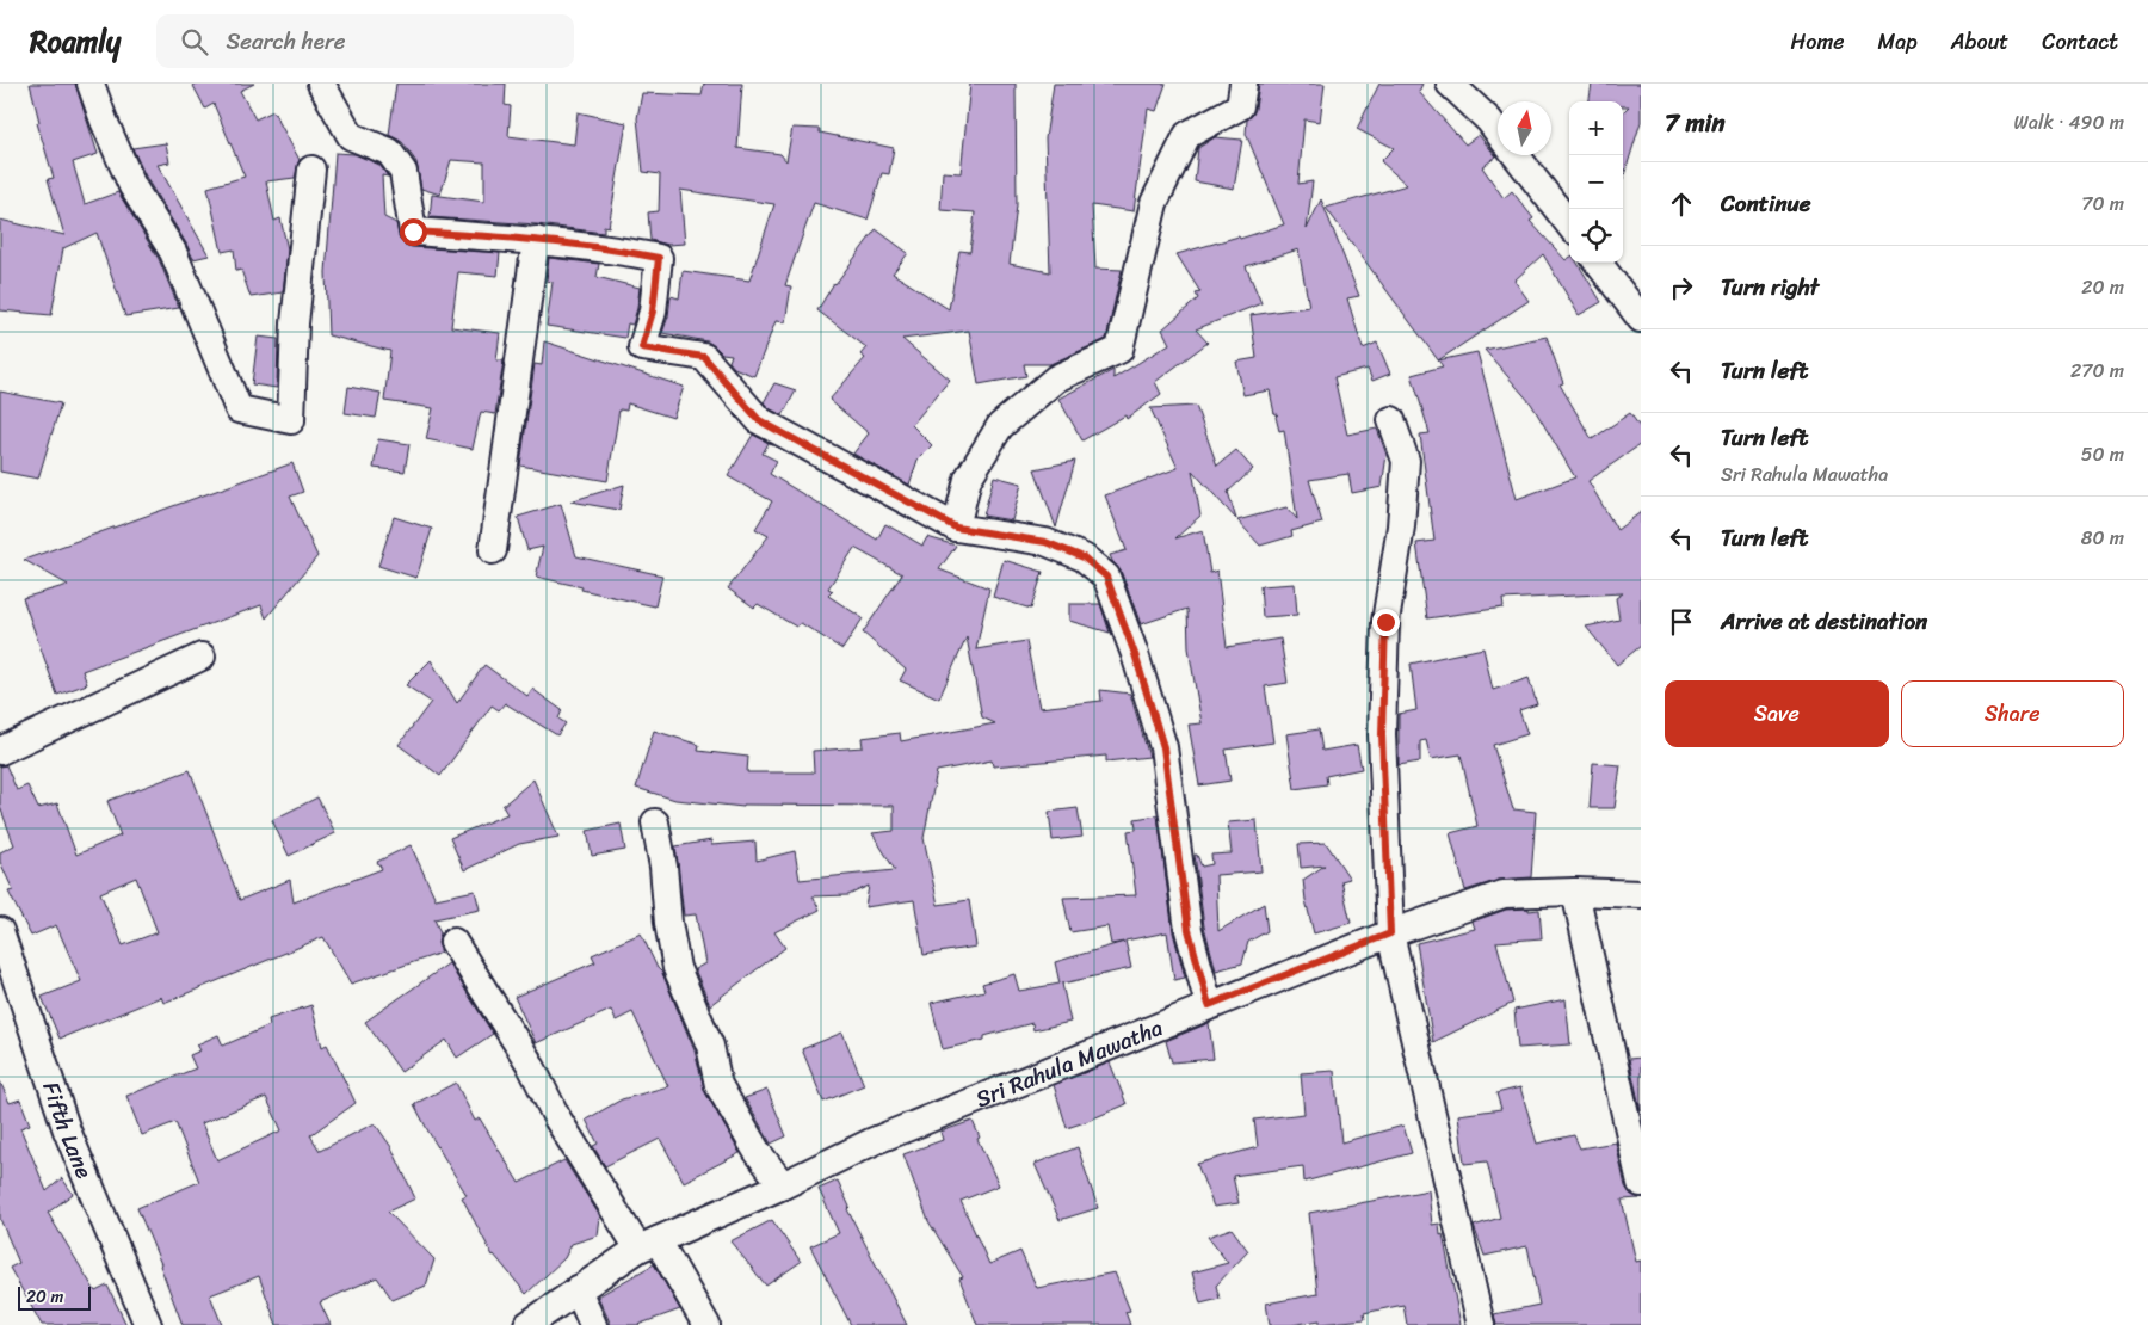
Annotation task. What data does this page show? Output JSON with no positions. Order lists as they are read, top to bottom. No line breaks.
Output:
{"streets":{"street":["Sri Rahula Mawatha","Fifth Lane"]},"scale_bar":"20 m","north":"top","page":{"header":"Roamly","search":"Search here","nav":["Home","Map","About","Contact"],"heading":["7 min","Walk · 490 m"],"map_buttons":["+","−"],"list":[["Continue","70 m"],["Turn right","20 m"],["Turn left","270 m"],["Turn left","Sri Rahula Mawatha","50 m"],["Turn left","80 m"],"Arrive at destination"],"buttons":["Save","Share"],"scale":"20 m"}}
